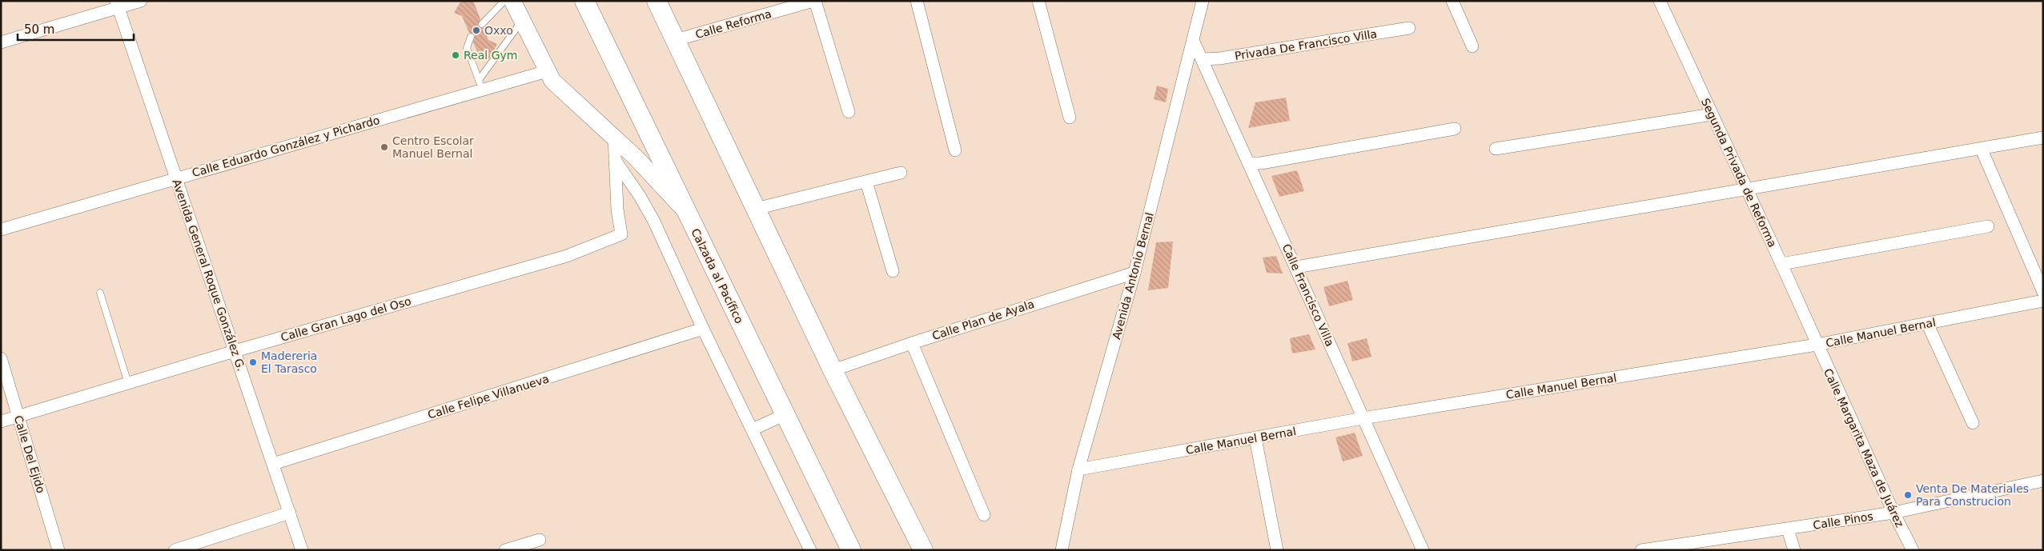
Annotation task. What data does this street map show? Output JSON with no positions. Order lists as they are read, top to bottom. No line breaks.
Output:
{"streets":{"main road":["Calzada al Pacífico"],"street":["Calle Reforma","Privada De Francisco Villa","Calle Eduardo González y Pichardo","Segunda Privada de Reforma","Avenida General Roque González G.","Avenida Antonio Bernal","Calle Francisco Villa","Calle Gran Lago del Oso","Calle Plan de Ayala","Calle Manuel Bernal","Calle Felipe Villanueva","Calle Margarita Maza de Juárez","Calle Del Ejido","Calle Pinos"]},"crossings":[["Privada De Francisco Villa","Calle Francisco Villa"],["Calle Eduardo González y Pichardo","Avenida General Roque González G."],["Segunda Privada de Reforma","Calle Manuel Bernal"],["Segunda Privada de Reforma","Calle Margarita Maza de Juárez"],["Avenida General Roque González G.","Calle Gran Lago del Oso"],["Avenida General Roque González G.","Calle Felipe Villanueva"],["Avenida Antonio Bernal","Calle Francisco Villa"],["Avenida Antonio Bernal","Calle Plan de Ayala"],["Avenida Antonio Bernal","Calle Manuel Bernal"],["Calle Francisco Villa","Calle Manuel Bernal"],["Calle Gran Lago del Oso","Calle Del Ejido"],["Calle Manuel Bernal","Calle Margarita Maza de Juárez"],["Calle Margarita Maza de Juárez","Calle Pinos"]],"places":["Oxxo","Real Gym","Centro Escolar Manuel Bernal","Madereria El Tarasco","Venta De Materiales Para Construcion"],"scale_bar":"50 m"}
